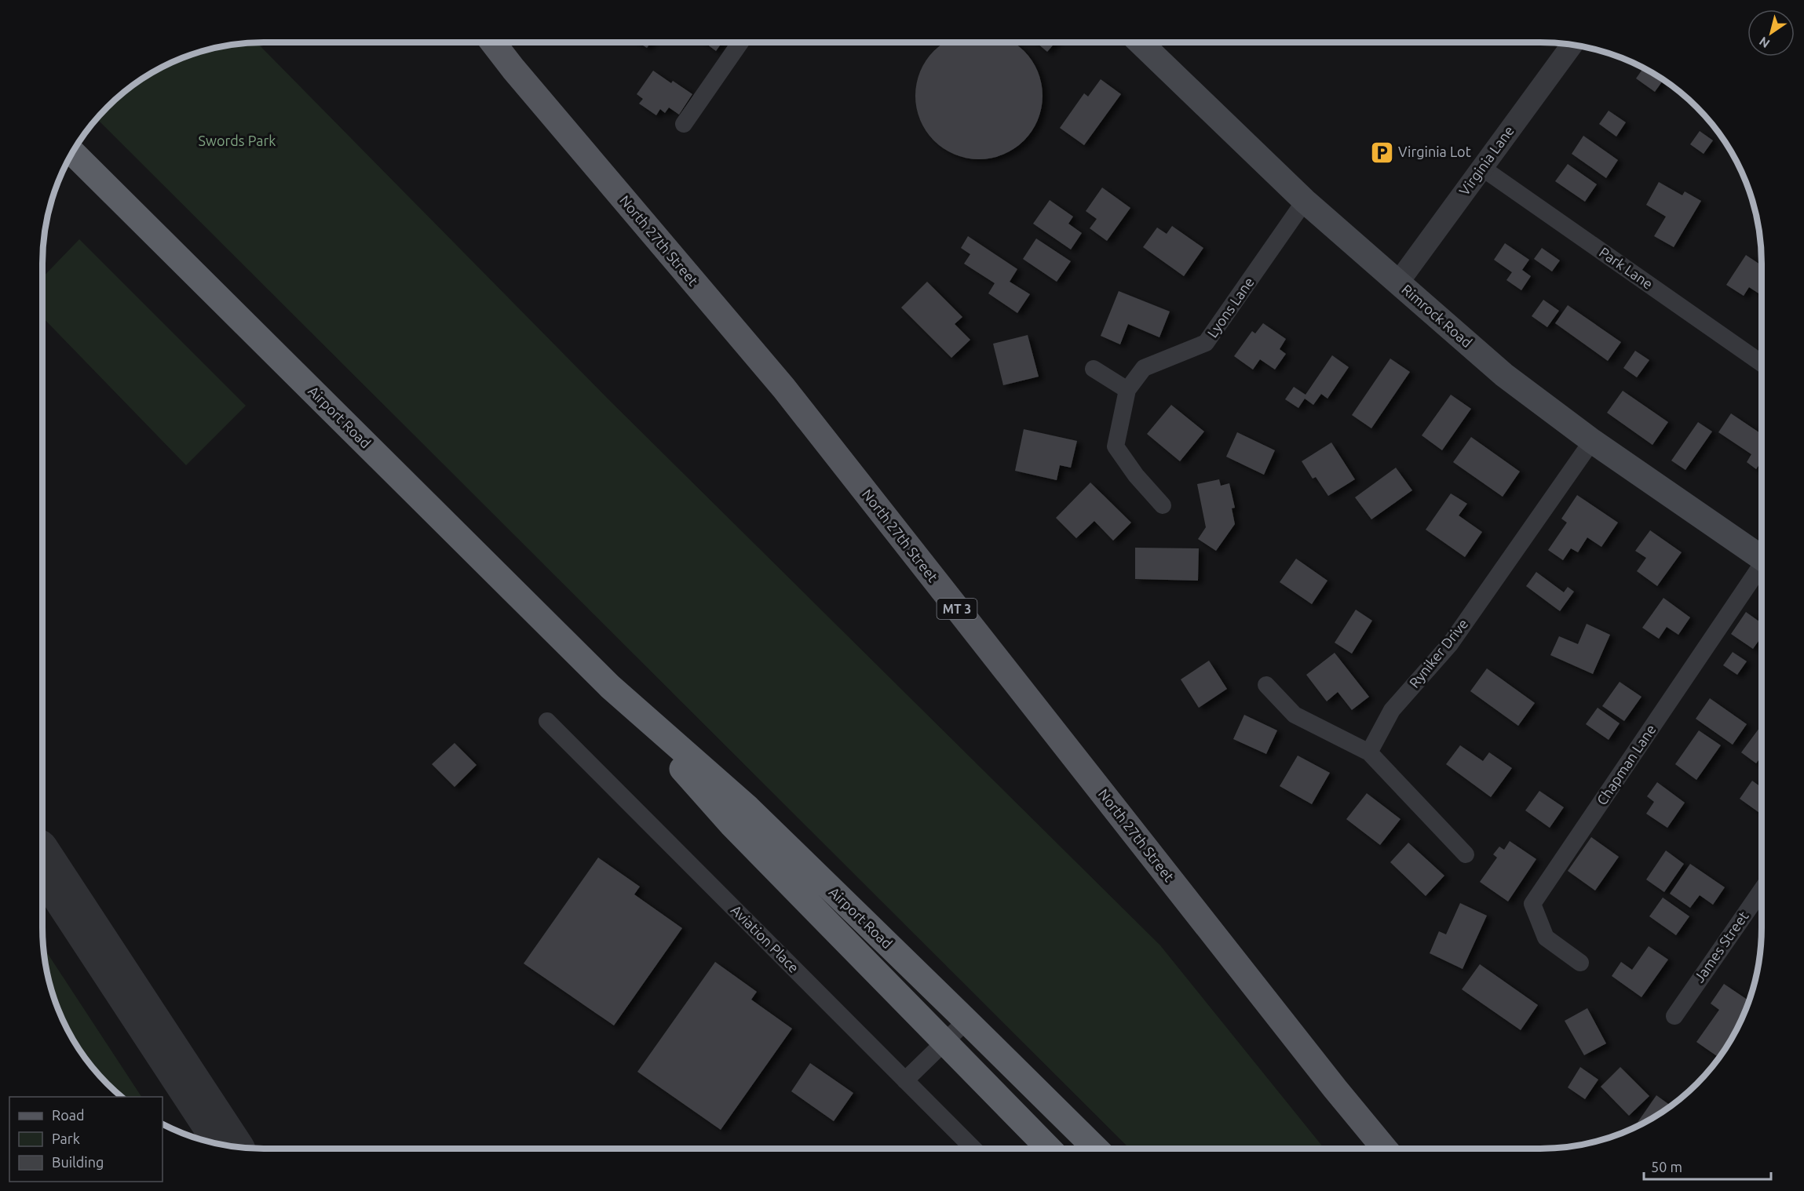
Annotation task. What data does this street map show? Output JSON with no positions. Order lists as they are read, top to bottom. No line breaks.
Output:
{"streets":{"highway":["Airport Road"],"main road":["North 27th Street","Rimrock Road","MT 3"],"street":["Virginia Lane","Park Lane","Lyons Lane","Ryniker Drive","Chapman Lane","Aviation Place","James Street"]},"crossings":[["Virginia Lane","Park Lane"],["Virginia Lane","Rimrock Road"],["Lyons Lane","Rimrock Road"],["Rimrock Road","Ryniker Drive"]],"parks":["Swords Park"],"places":{"parking":["Virginia Lot"]},"legend":["Road","Park","Building"],"scale_bar":"50 m","north":"bottom left"}
